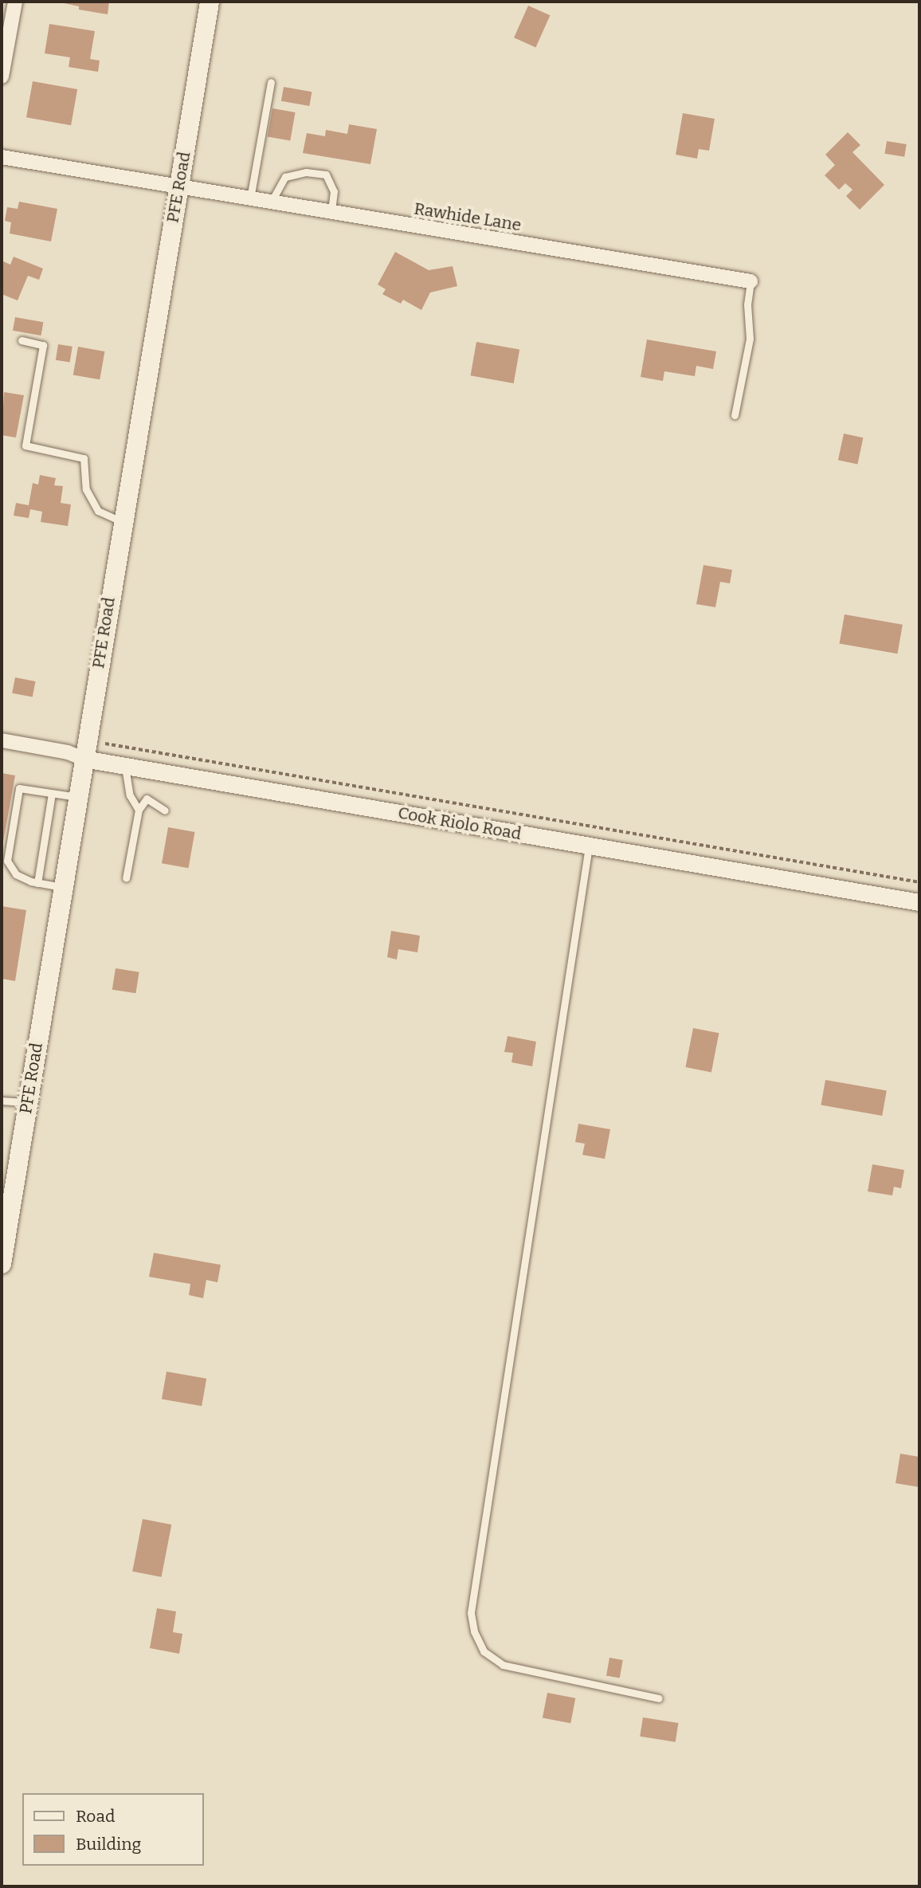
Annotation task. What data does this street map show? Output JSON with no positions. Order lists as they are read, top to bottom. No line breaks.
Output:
{"streets":{"main road":["PFE Road"],"street":["Rawhide Lane","Cook Riolo Road"]},"crossings":[["PFE Road","Rawhide Lane"],["PFE Road","Cook Riolo Road"]],"legend":["Road","Building"]}
